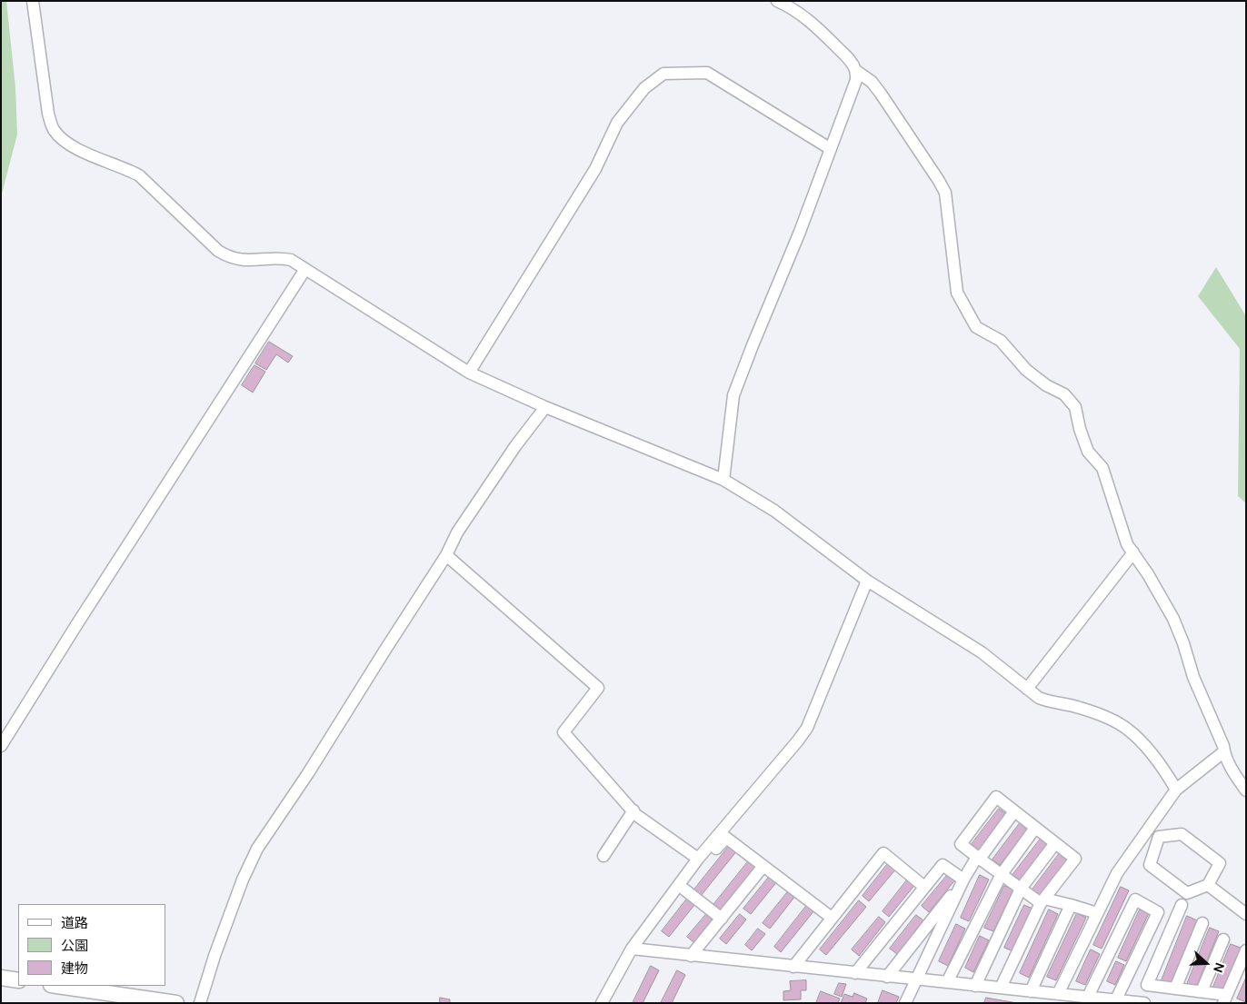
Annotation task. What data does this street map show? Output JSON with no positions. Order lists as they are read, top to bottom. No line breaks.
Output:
{"legend":["道路","公園","建物"],"north":"right"}
